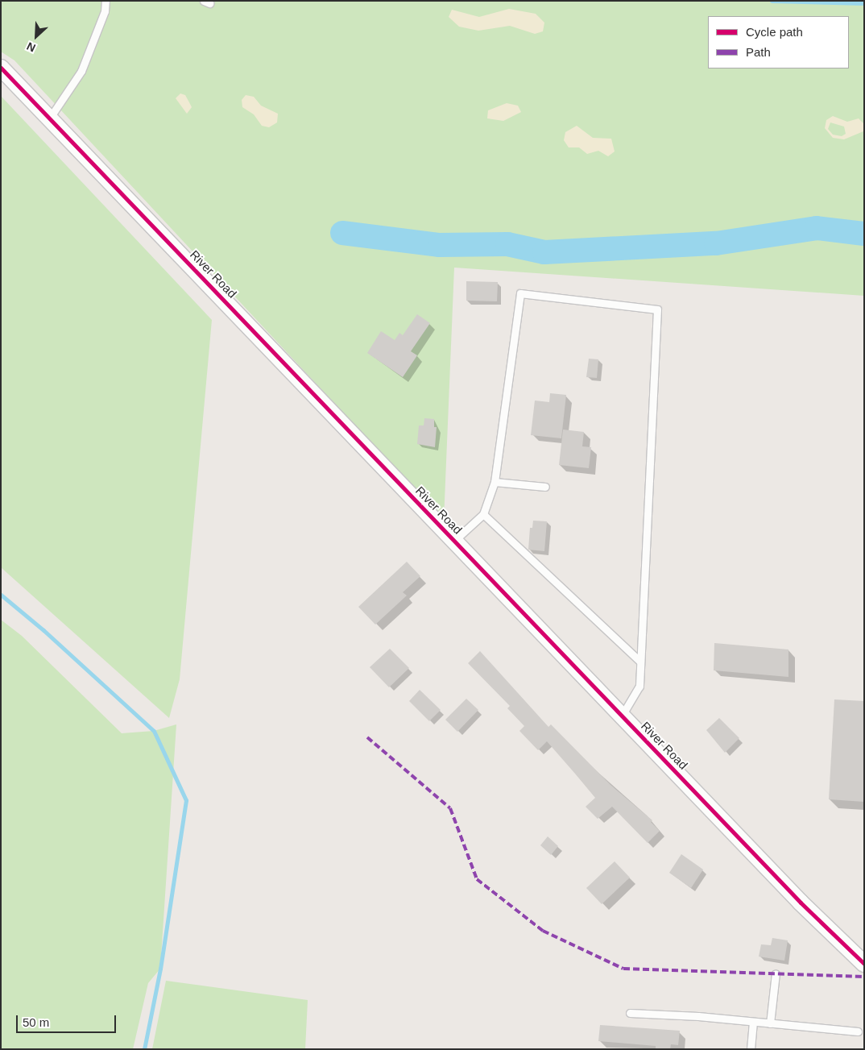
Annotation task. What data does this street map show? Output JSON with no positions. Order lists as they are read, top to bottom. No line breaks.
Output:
{"streets":{"street":["River Road"]},"legend":["Cycle path","Path"],"scale_bar":"50 m","north":"bottom left"}
